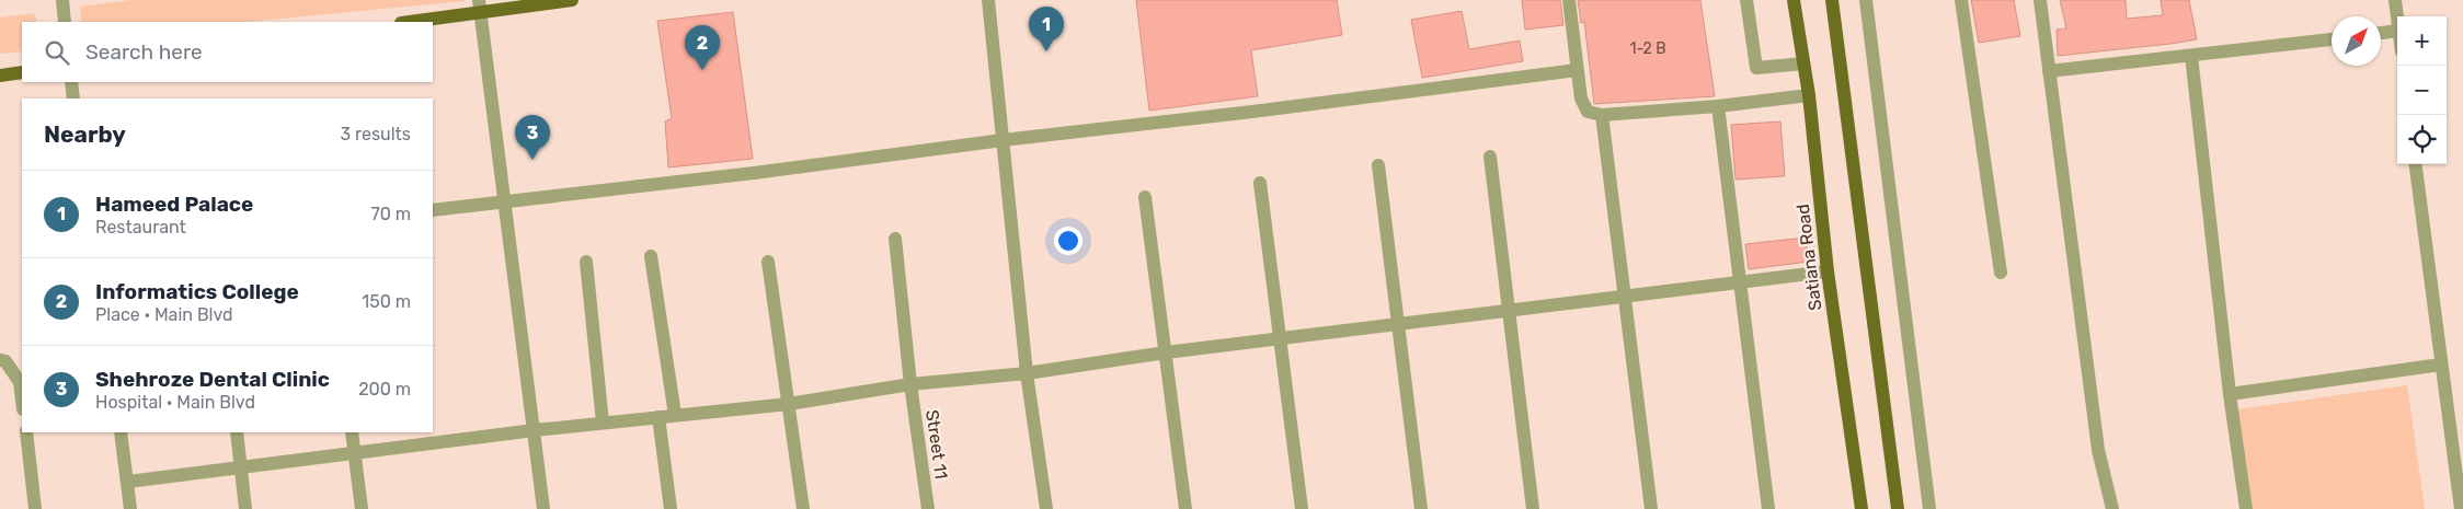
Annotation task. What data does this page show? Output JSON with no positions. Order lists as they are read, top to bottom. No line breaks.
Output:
{"streets":{"main road":["Satiana Road"],"street":["Street 11"]},"house_numbers":["1-2 B"],"north":"top right","page":{"pins":["1","2","3"],"map_buttons":["+","−"],"search":"Search here","heading":["Nearby","3 results"],"list":[{"mark":"1","name":"Hameed Palace","note":"Restaurant","value":"70 m"},{"mark":"2","name":"Informatics College","note":"Place · Main Blvd","value":"150 m"},{"mark":"3","name":"Shehroze Dental Clinic","note":"Hospital · Main Blvd","value":"200 m"}]}}
